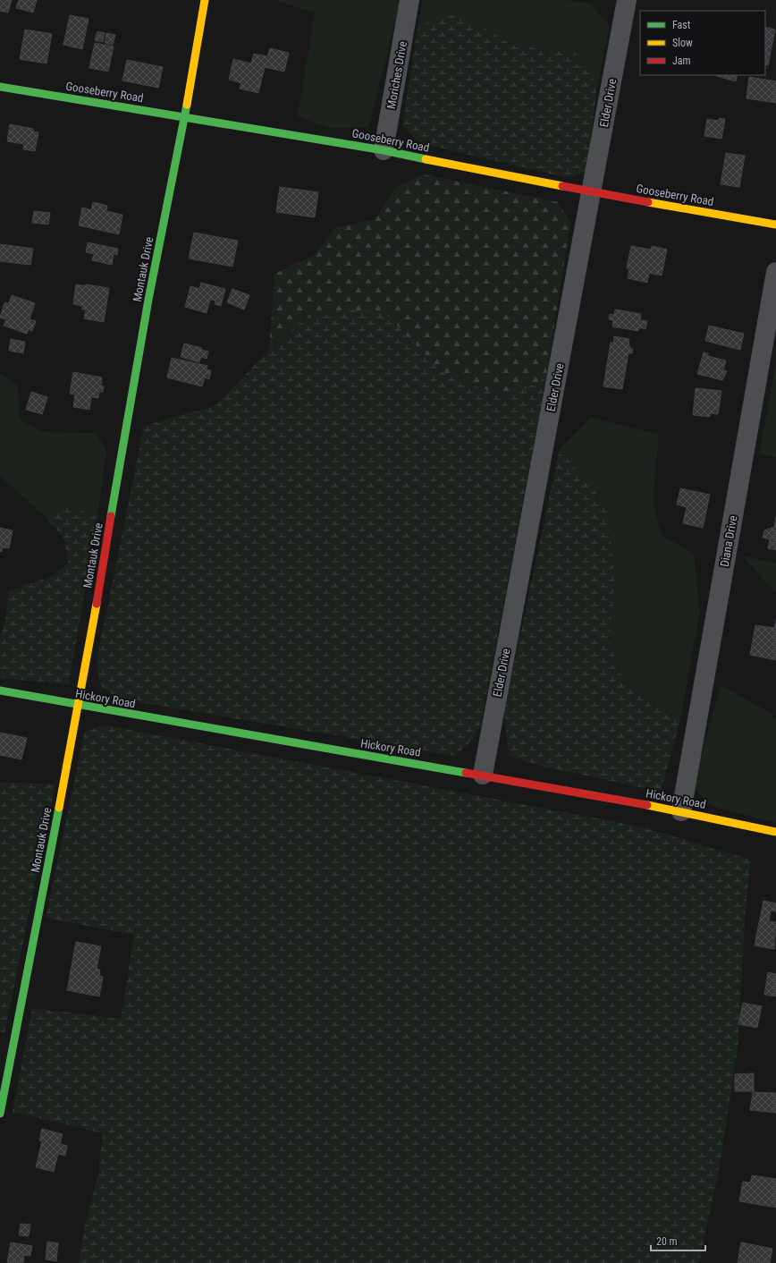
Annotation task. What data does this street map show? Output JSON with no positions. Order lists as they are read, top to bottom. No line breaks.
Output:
{"streets":{"street":["Moriches Drive","Gooseberry Road","Elder Drive","Montauk Drive","Diana Drive","Hickory Road"]},"crossings":[["Moriches Drive","Gooseberry Road"],["Gooseberry Road","Elder Drive"],["Gooseberry Road","Montauk Drive"],["Elder Drive","Hickory Road"],["Montauk Drive","Hickory Road"],["Diana Drive","Hickory Road"]],"legend":["Fast","Slow","Jam"],"scale_bar":"20 m"}
